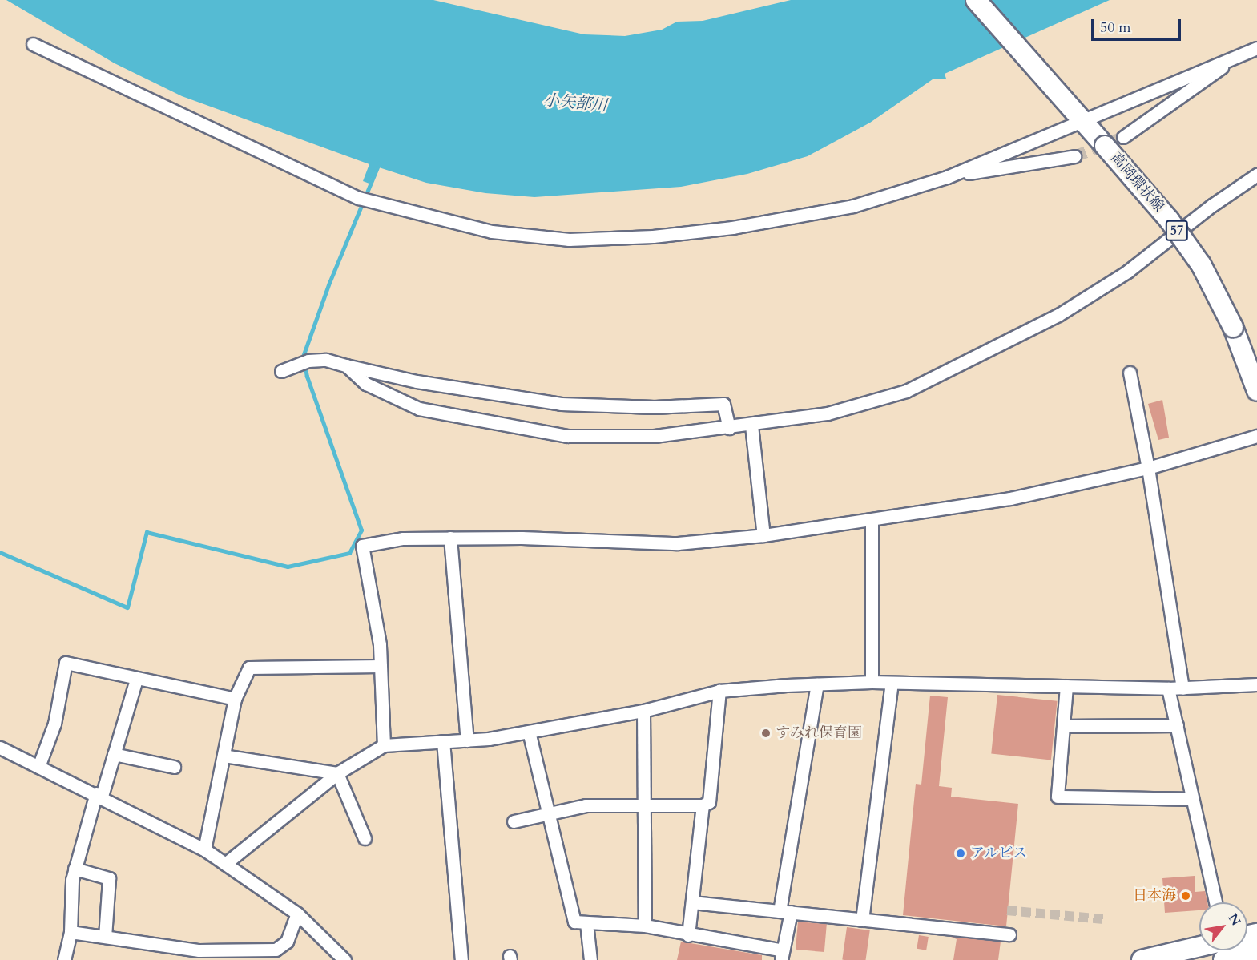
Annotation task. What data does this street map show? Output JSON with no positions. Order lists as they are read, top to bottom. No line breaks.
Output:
{"streets":{"main road":["高岡環状線","57"]},"water":["小矢部川"],"places":["すみれ保育園","アルビス","日本海"],"scale_bar":"50 m","north":"top right"}
